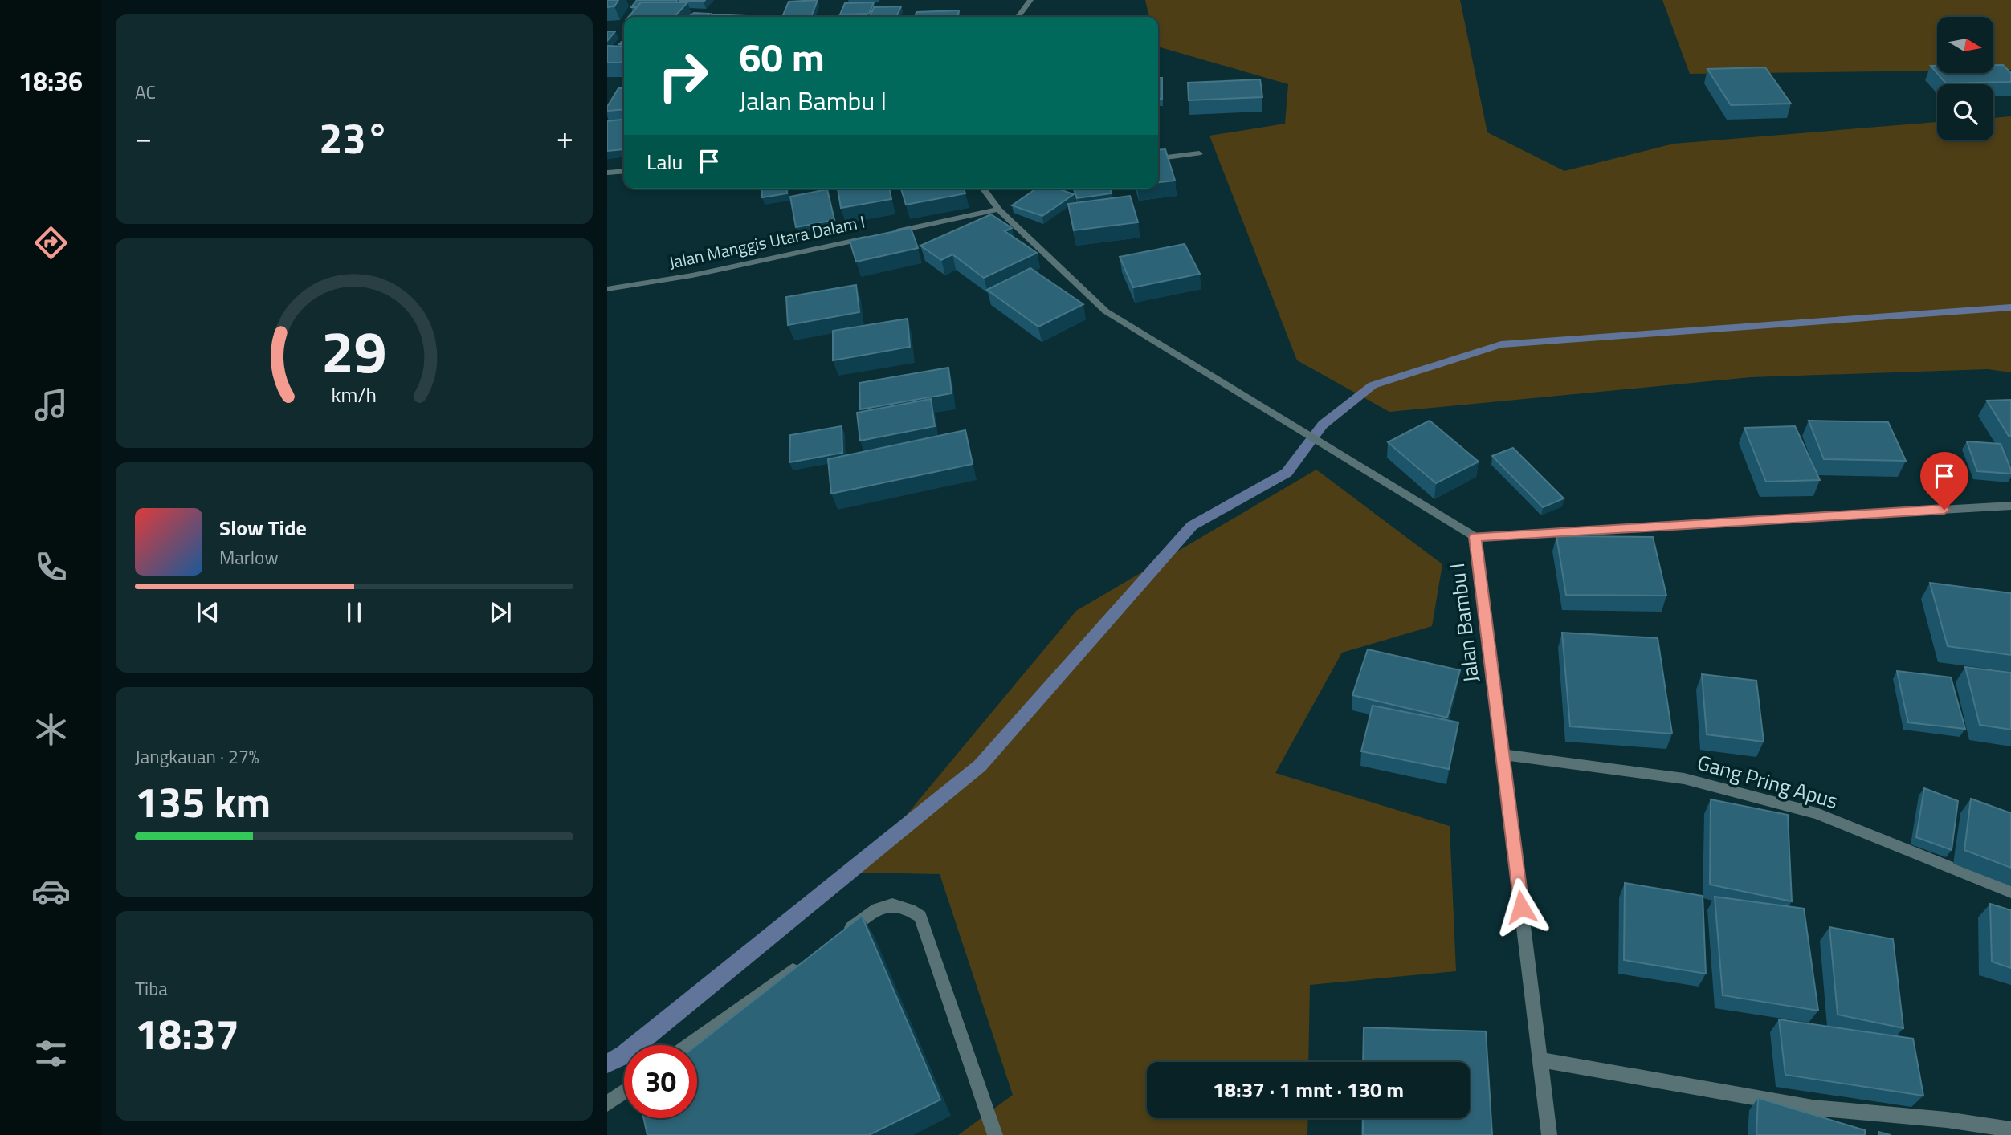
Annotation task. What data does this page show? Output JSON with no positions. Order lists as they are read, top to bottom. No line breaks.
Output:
{"streets":{"street":["Jalan Manggis Utara Dalam I","Jalan Bambu I","Gang Pring Apus"]},"crossings":[["Jalan Bambu I","Gang Pring Apus"]],"north":"right","page":{"tabs":"18:36","tile":["AC",["Jangkauan · 27%","135 km"],["Tiba","18:37"]],"turn":["60 m","Jalan Bambu I"],"heat":["−","23°","+"],"then":"Lalu","song":["Slow Tide","Marlow"],"limit":"30","trip":"18:37 · 1 mnt · 130 m","gauge":["29","km/h"]}}
